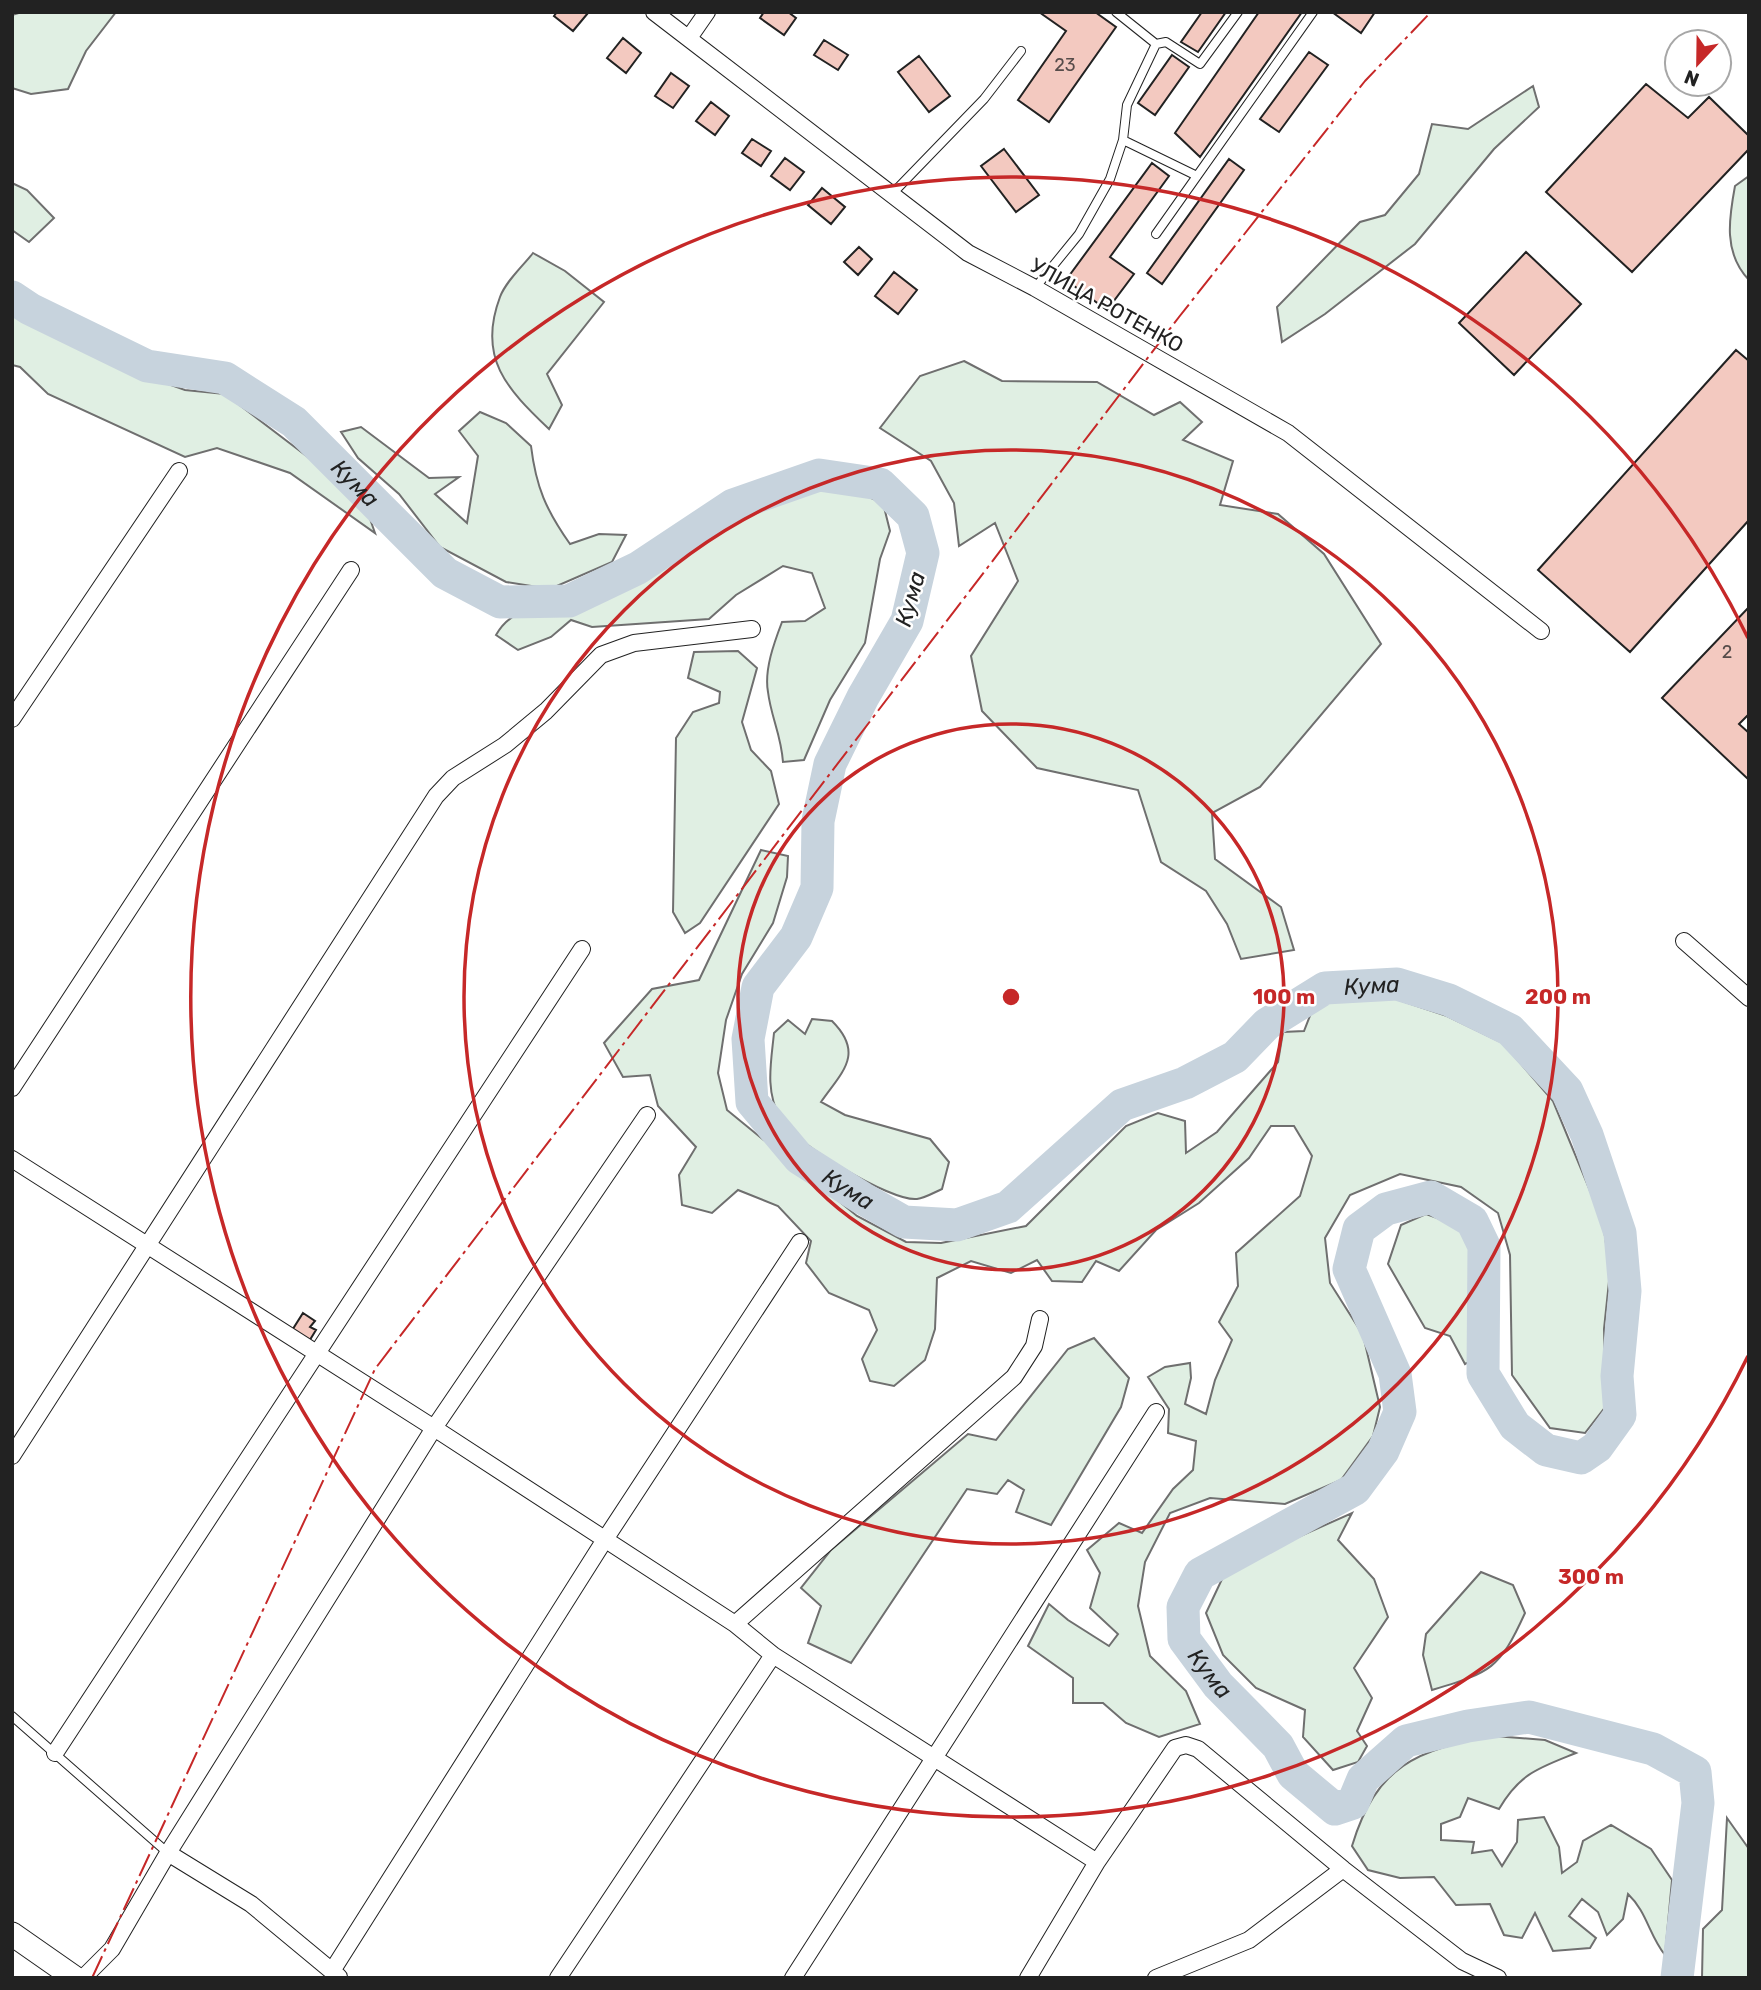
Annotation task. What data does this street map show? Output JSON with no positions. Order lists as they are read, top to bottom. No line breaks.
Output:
{"streets":{"street":["УЛИЦА РОТЕНКО"]},"water":["Кума"],"house_numbers":["23","2"],"north":"bottom","rings":["100 m","200 m","300 m"]}
